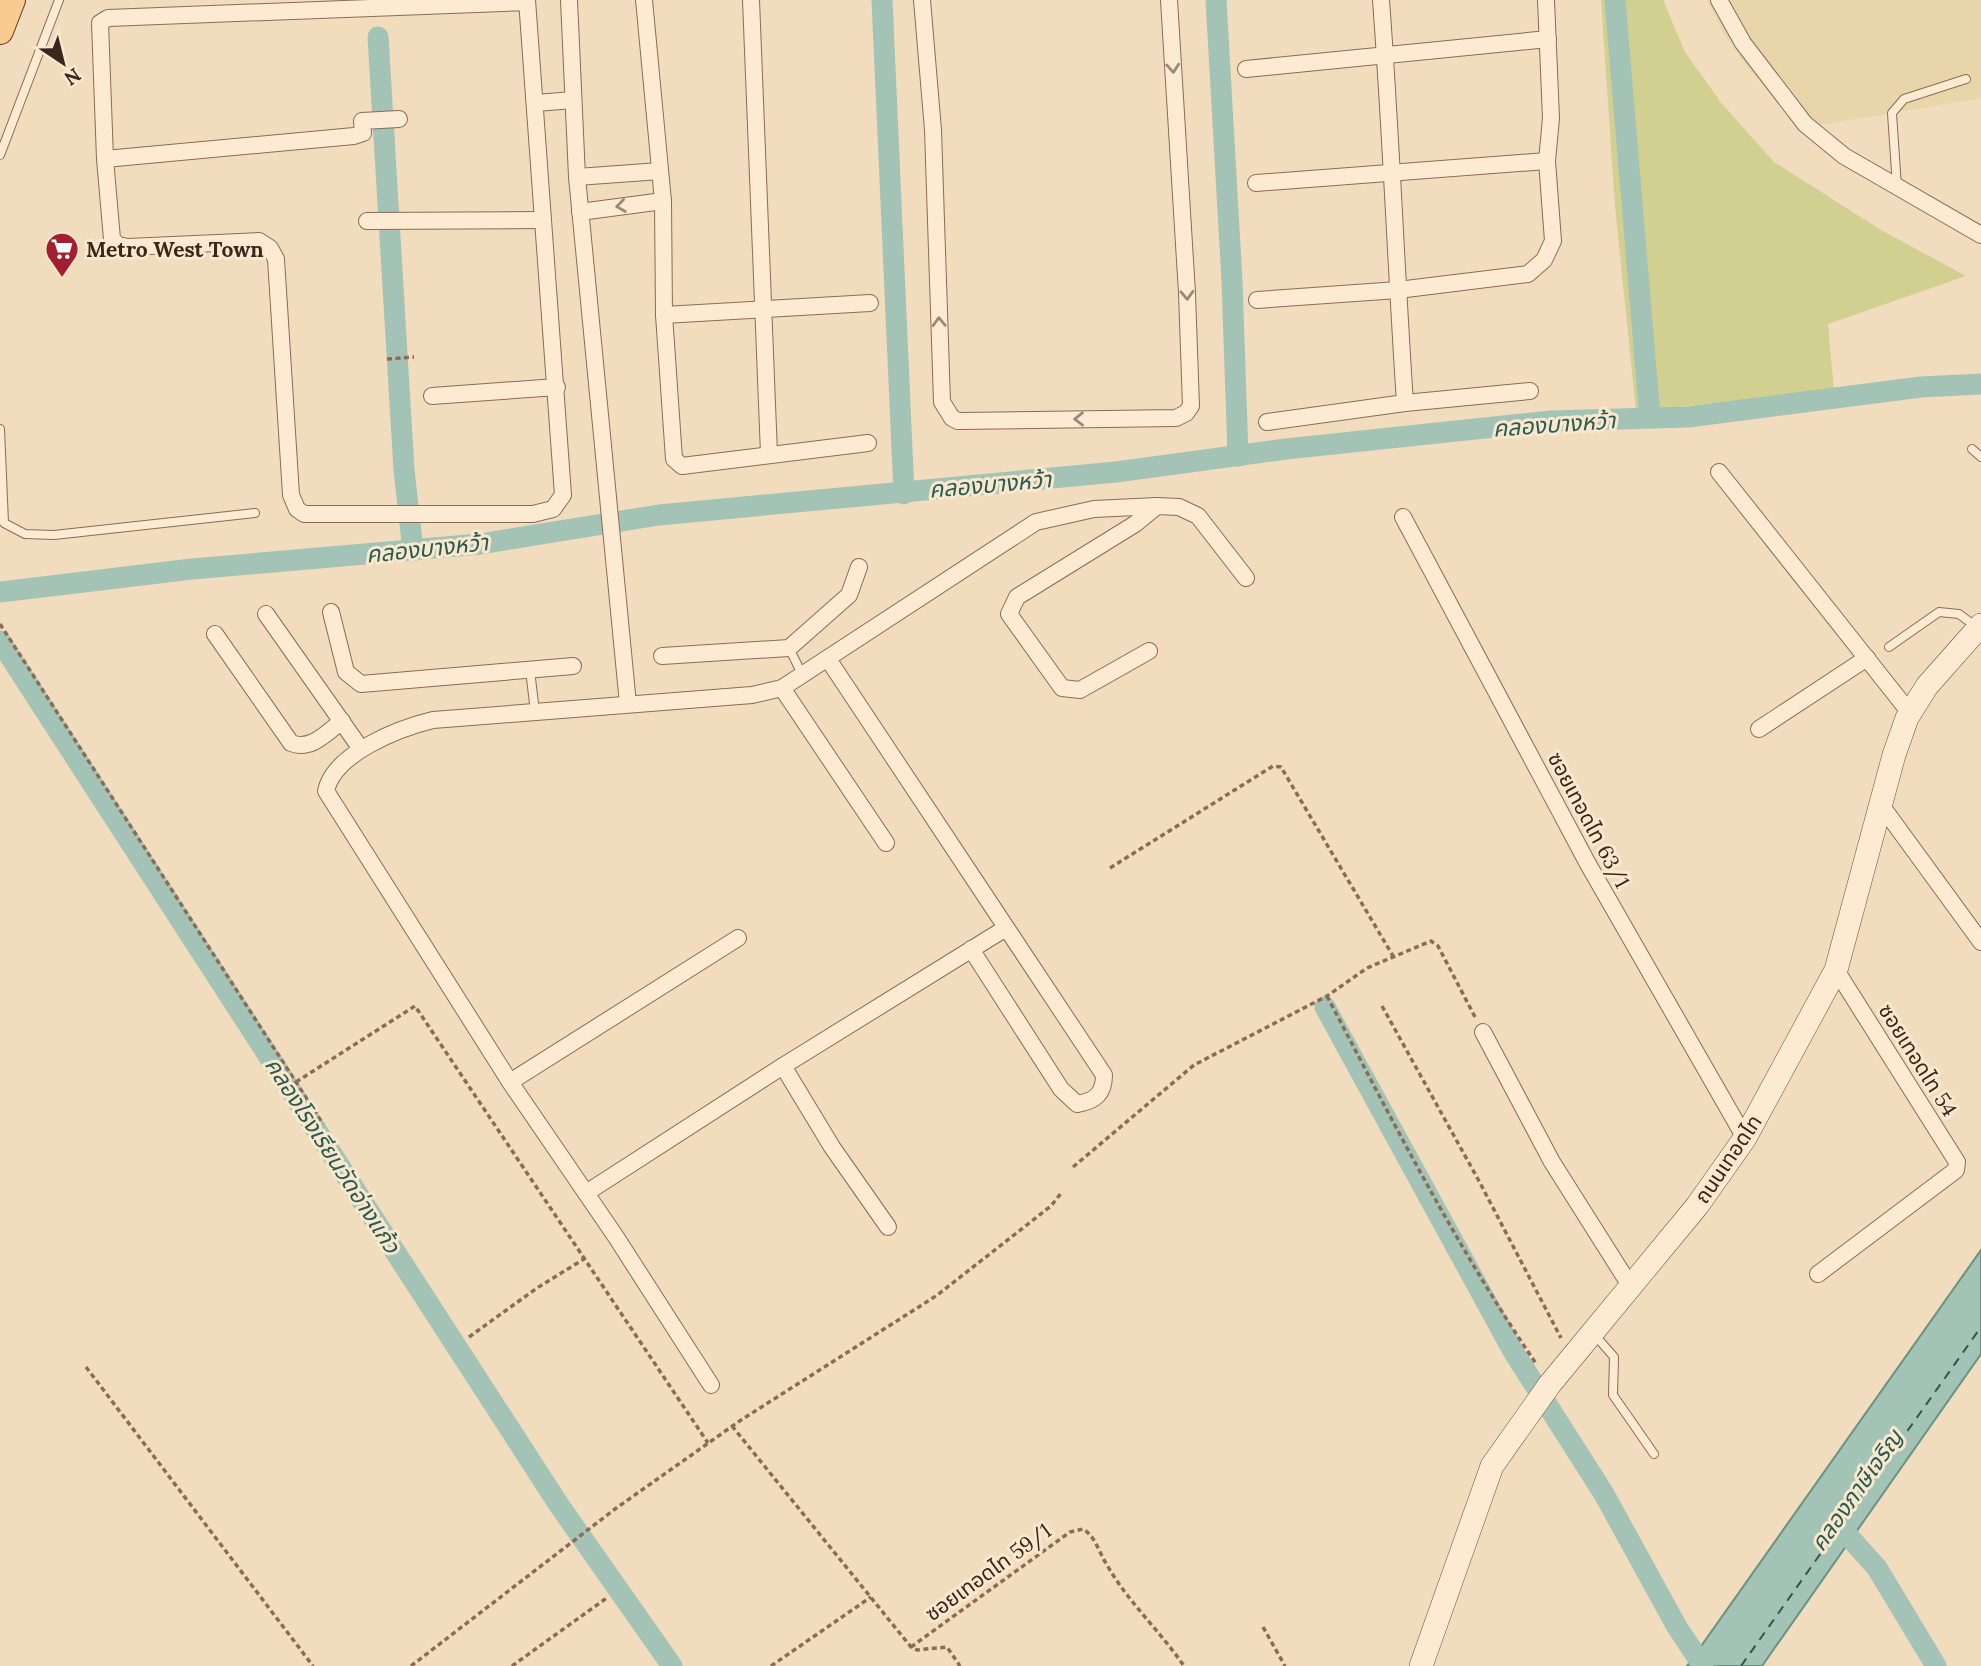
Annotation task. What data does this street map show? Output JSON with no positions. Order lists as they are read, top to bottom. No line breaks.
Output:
{"streets":{"main road":["ถนนเทอดไท"],"street":["ซอยเทอดไท 63/1","ซอยเทอดไท 54"],"path":["ซอยเทอดไท 59/1"]},"crossings":[["ซอยเทอดไท 63/1","ถนนเทอดไท"],["ซอยเทอดไท 54","ถนนเทอดไท"]],"water":["คลองบางหว้า","คลองโรงเรียนวัดอ่างแก้ว","คลองภาษีเจริญ"],"places":{"supermarket":["Metro West Town"]},"north":"bottom right"}
